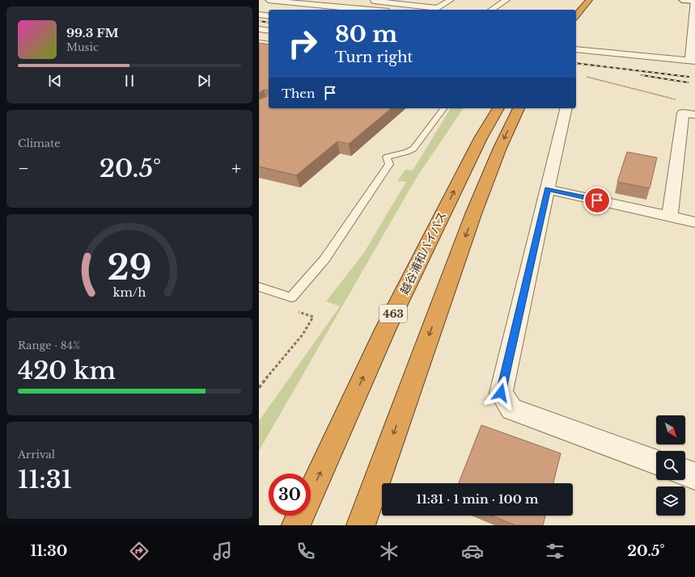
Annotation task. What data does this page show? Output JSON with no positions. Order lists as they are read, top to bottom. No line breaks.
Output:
{"streets":{"highway":["越谷浦和バイパス","463"]},"north":"bottom right","page":{"turn":["80 m","Turn right"],"song":["99.3 FM","Music"],"then":"Then","tile":["Climate",["Range · 84%","420 km"],["Arrival","11:31"]],"heat":["−","20.5°","+"],"limit":"30","trip":"11:31 · 1 min · 100 m","tabs":["11:30","20.5°"],"gauge":["29","km/h"]}}
